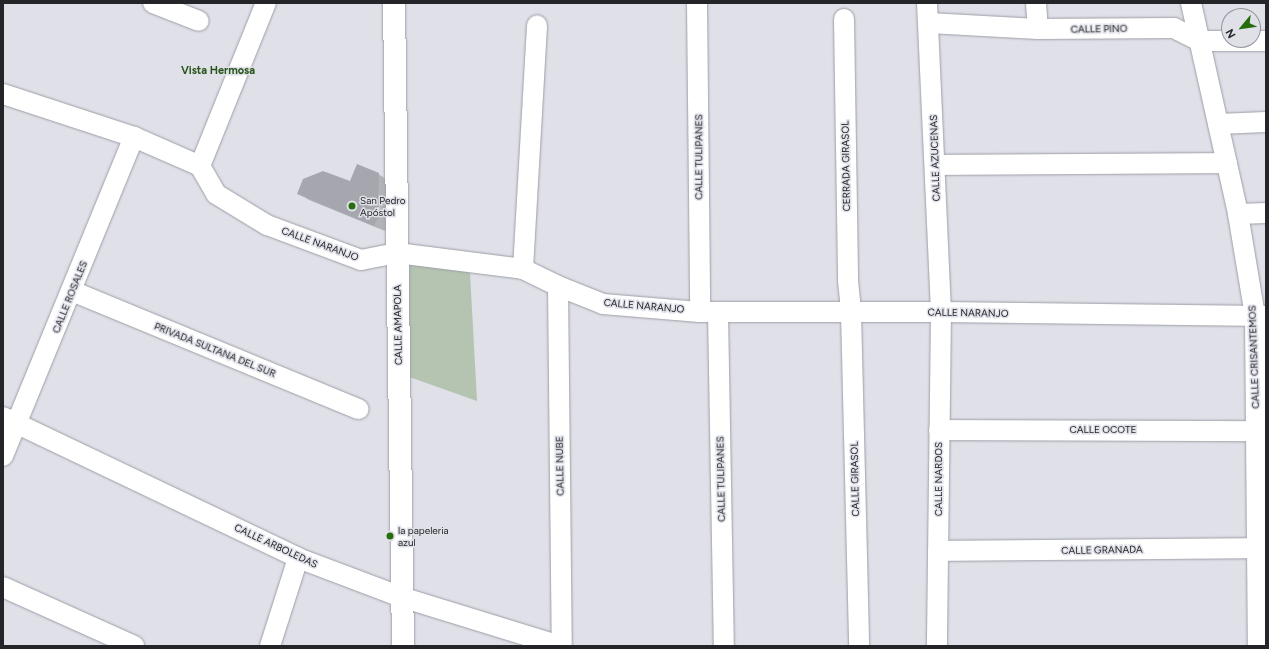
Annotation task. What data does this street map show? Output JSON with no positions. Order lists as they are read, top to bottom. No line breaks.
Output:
{"streets":{"street":["CALLE PINO","CALLE TULIPANES","CALLE AZUCENAS","CERRADA GIRASOL","CALLE NARANJO","CALLE ROSALES","CALLE AMAPOLA","PRIVADA SULTANA DEL SUR","CALLE CRISANTEMOS","CALLE OCOTE","CALLE NUBE","CALLE GIRASOL","CALLE NARDOS","CALLE ARBOLEDAS","CALLE GRANADA"]},"crossings":[["CALLE PINO","CALLE AZUCENAS"],["CALLE PINO","CALLE CRISANTEMOS"],["CALLE TULIPANES","CALLE NARANJO"],["CALLE AZUCENAS","CALLE NARANJO"],["CALLE AZUCENAS","CALLE NARDOS"],["CERRADA GIRASOL","CALLE NARANJO"],["CERRADA GIRASOL","CALLE GIRASOL"],["CALLE NARANJO","CALLE AMAPOLA"],["CALLE NARANJO","CALLE CRISANTEMOS"],["CALLE NARANJO","CALLE NUBE"],["CALLE NARANJO","CALLE GIRASOL"],["CALLE NARANJO","CALLE NARDOS"],["CALLE ROSALES","PRIVADA SULTANA DEL SUR"],["CALLE ROSALES","CALLE ARBOLEDAS"],["CALLE AMAPOLA","CALLE ARBOLEDAS"],["CALLE CRISANTEMOS","CALLE OCOTE"],["CALLE CRISANTEMOS","CALLE GRANADA"],["CALLE OCOTE","CALLE NARDOS"],["CALLE NUBE","CALLE ARBOLEDAS"],["CALLE NARDOS","CALLE GRANADA"]],"districts":["Vista Hermosa"],"places":["San Pedro Apóstol","la papeleria azul"],"north":"bottom left"}
